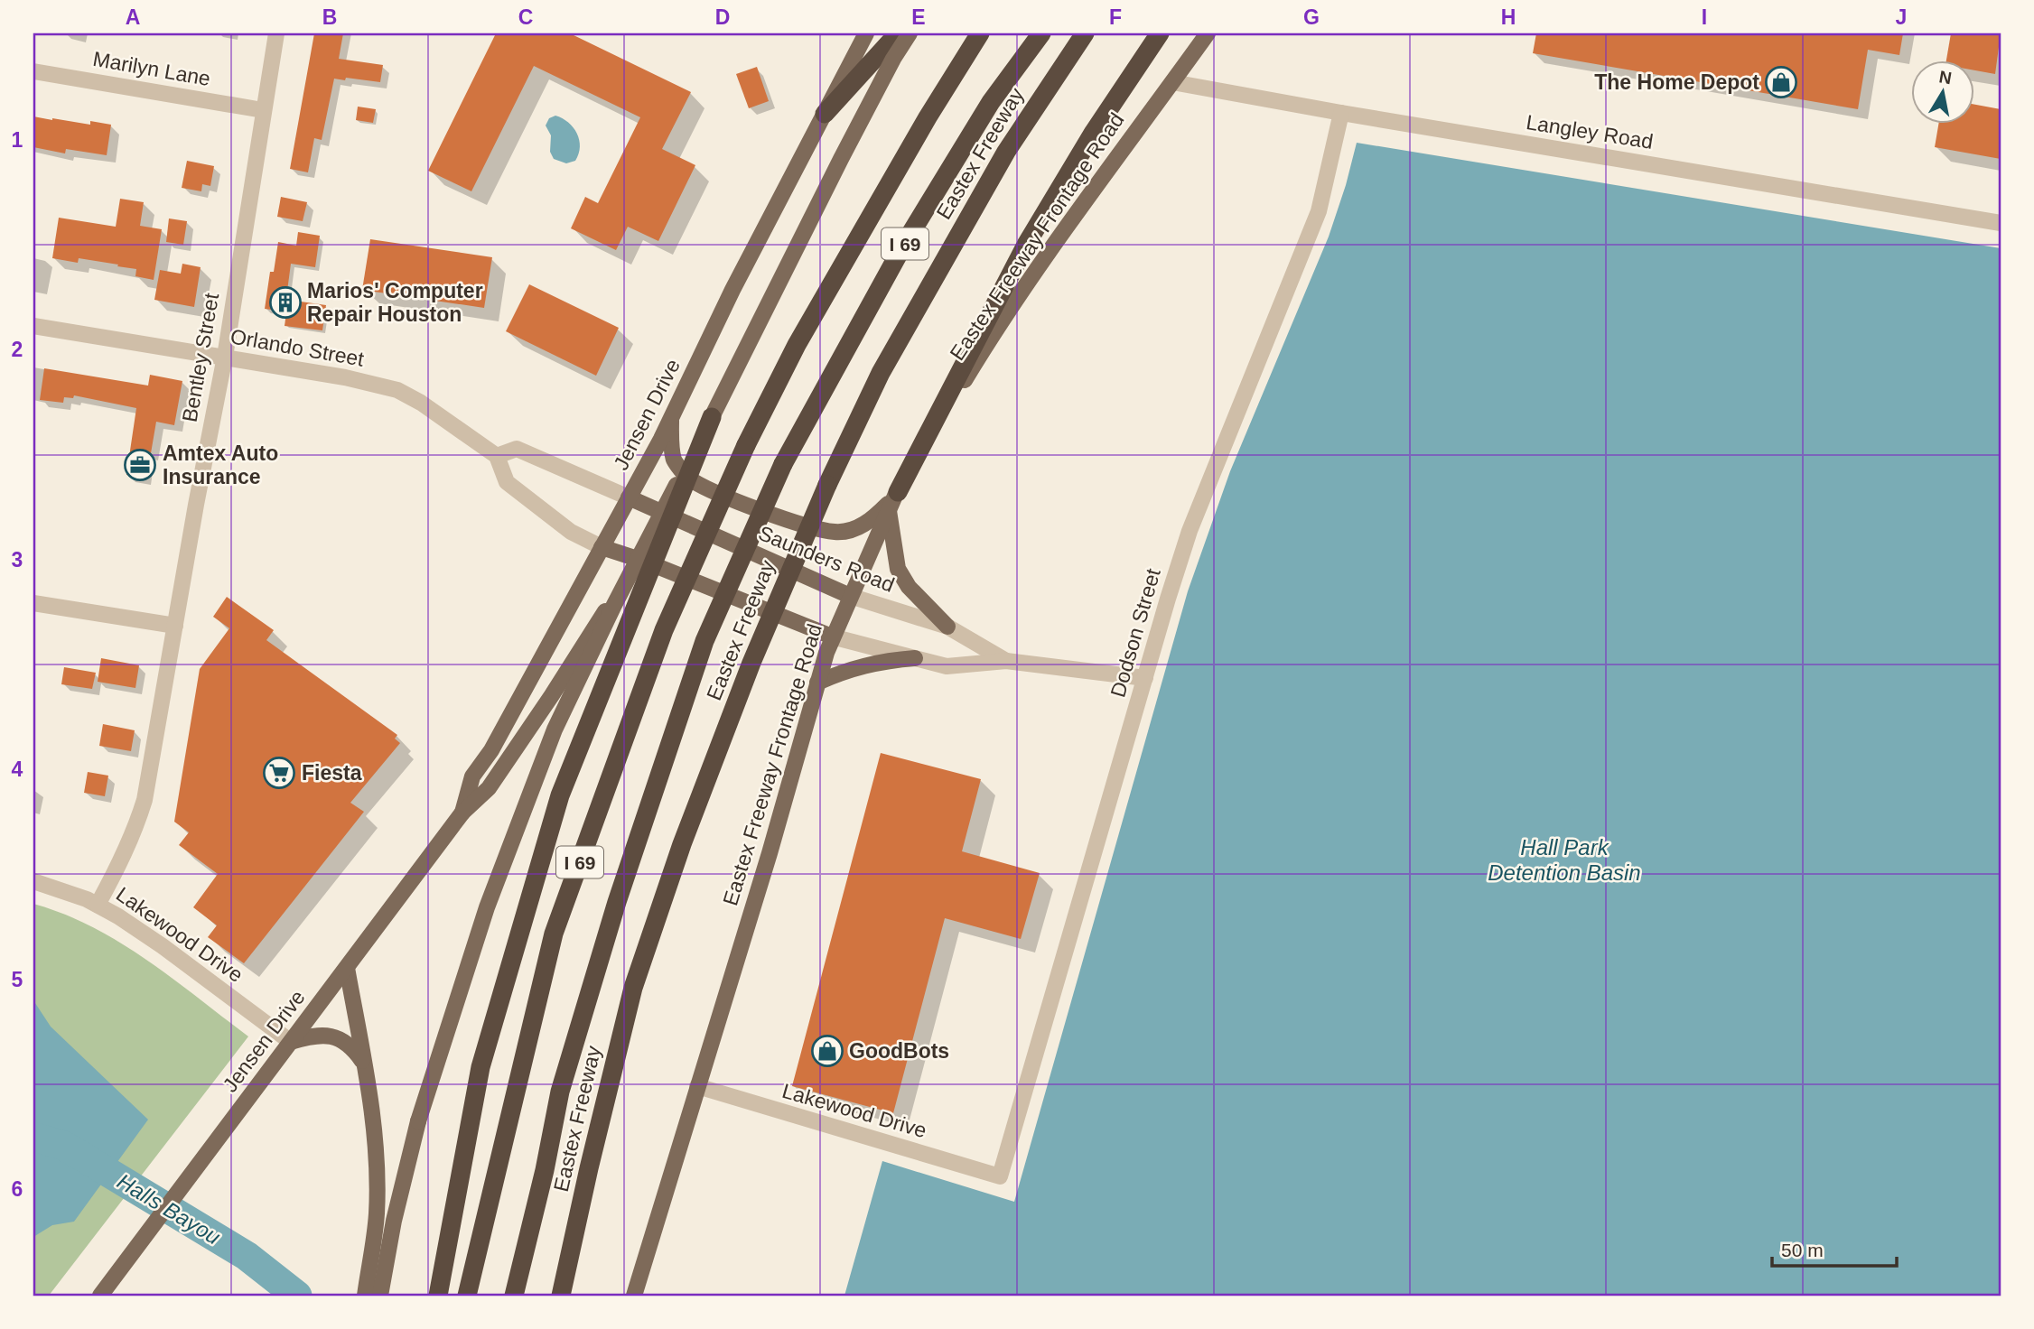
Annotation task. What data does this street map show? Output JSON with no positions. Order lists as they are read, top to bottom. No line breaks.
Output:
{"streets":{"highway":["Eastex Freeway","I 69"],"main road":["Eastex Freeway Frontage Road","Jensen Drive","Saunders Road"],"street":["Marilyn Lane","Langley Road","Orlando Street","Bentley Street","Dodson Street","Lakewood Drive"]},"crossings":[["Marilyn Lane","Bentley Street"],["Langley Road","Eastex Freeway Frontage Road"],["Langley Road","Dodson Street"],["Eastex Freeway Frontage Road","Saunders Road"],["Eastex Freeway Frontage Road","Lakewood Drive"],["Orlando Street","Bentley Street"],["Bentley Street","Lakewood Drive"],["Jensen Drive","Saunders Road"],["Jensen Drive","Lakewood Drive"],["Saunders Road","Dodson Street"],["Dodson Street","Lakewood Drive"]],"water":["Hall Park Detention Basin","Halls Bayou"],"places":{"shop":["The Home Depot","GoodBots"],"building":["Marios' Computer Repair Houston"],"office":["Amtex Auto Insurance"],"supermarket":["Fiesta"]},"scale_bar":"50 m","north":"top","grid":{"columns":["A","B","C","D","E","F","G","H","I","J"],"rows":["1","2","3","4","5","6"]}}
